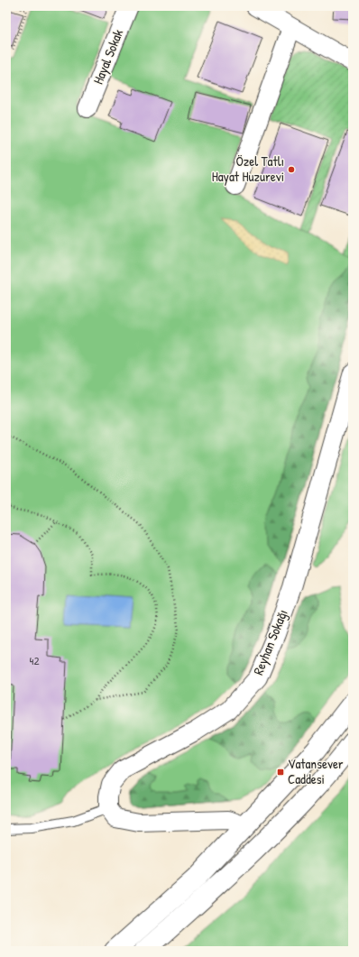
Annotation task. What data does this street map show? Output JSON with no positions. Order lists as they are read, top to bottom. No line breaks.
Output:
{"streets":{"street":["Hayal Sokak","Reyhan Sokağı"]},"places":{"other":["Özel Tatlı Hayat Huzurevi"],"transit":["Vatansever Caddesi"]},"house_numbers":["42"]}
